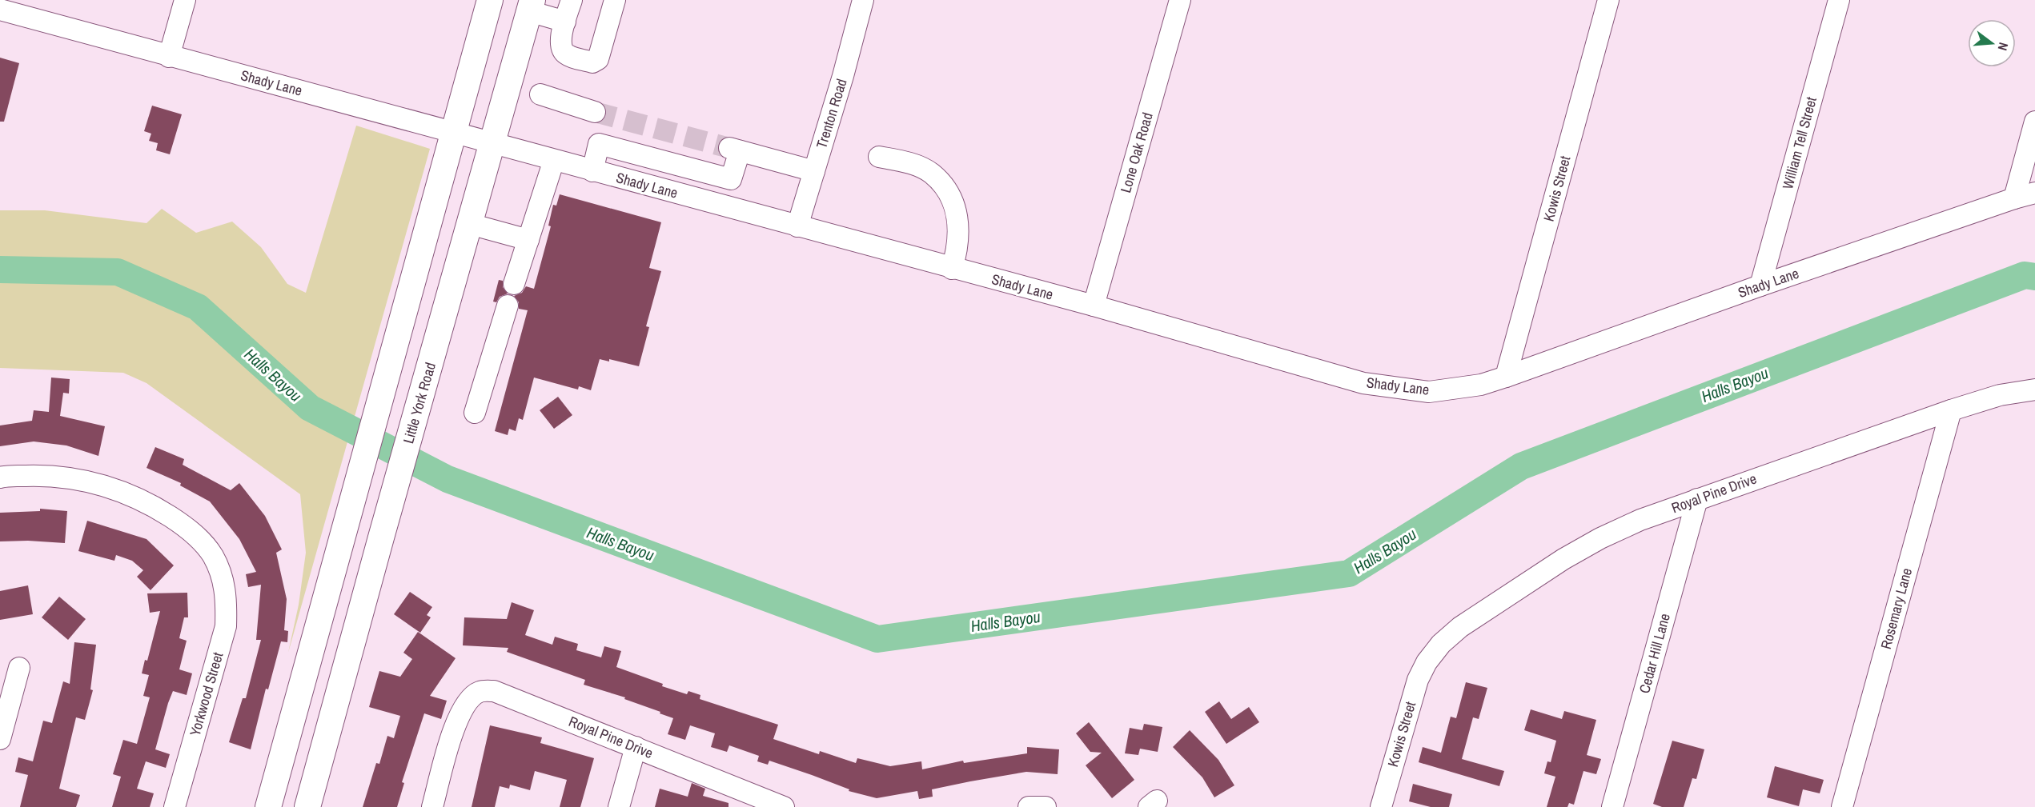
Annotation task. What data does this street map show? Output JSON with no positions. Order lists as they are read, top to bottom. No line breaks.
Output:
{"streets":{"main road":["Little York Road"],"street":["Shady Lane","Trenton Road","William Tell Street","Lone Oak Road","Kowis Street","Royal Pine Drive","Rosemary Lane","Cedar Hill Lane","Yorkwood Street"]},"crossings":[["Shady Lane","Trenton Road"],["Shady Lane","William Tell Street"],["Shady Lane","Lone Oak Road"],["Shady Lane","Kowis Street"],["Shady Lane","Little York Road"],["Kowis Street","Royal Pine Drive"],["Royal Pine Drive","Rosemary Lane"],["Royal Pine Drive","Cedar Hill Lane"]],"water":["Halls Bayou"],"north":"right"}
